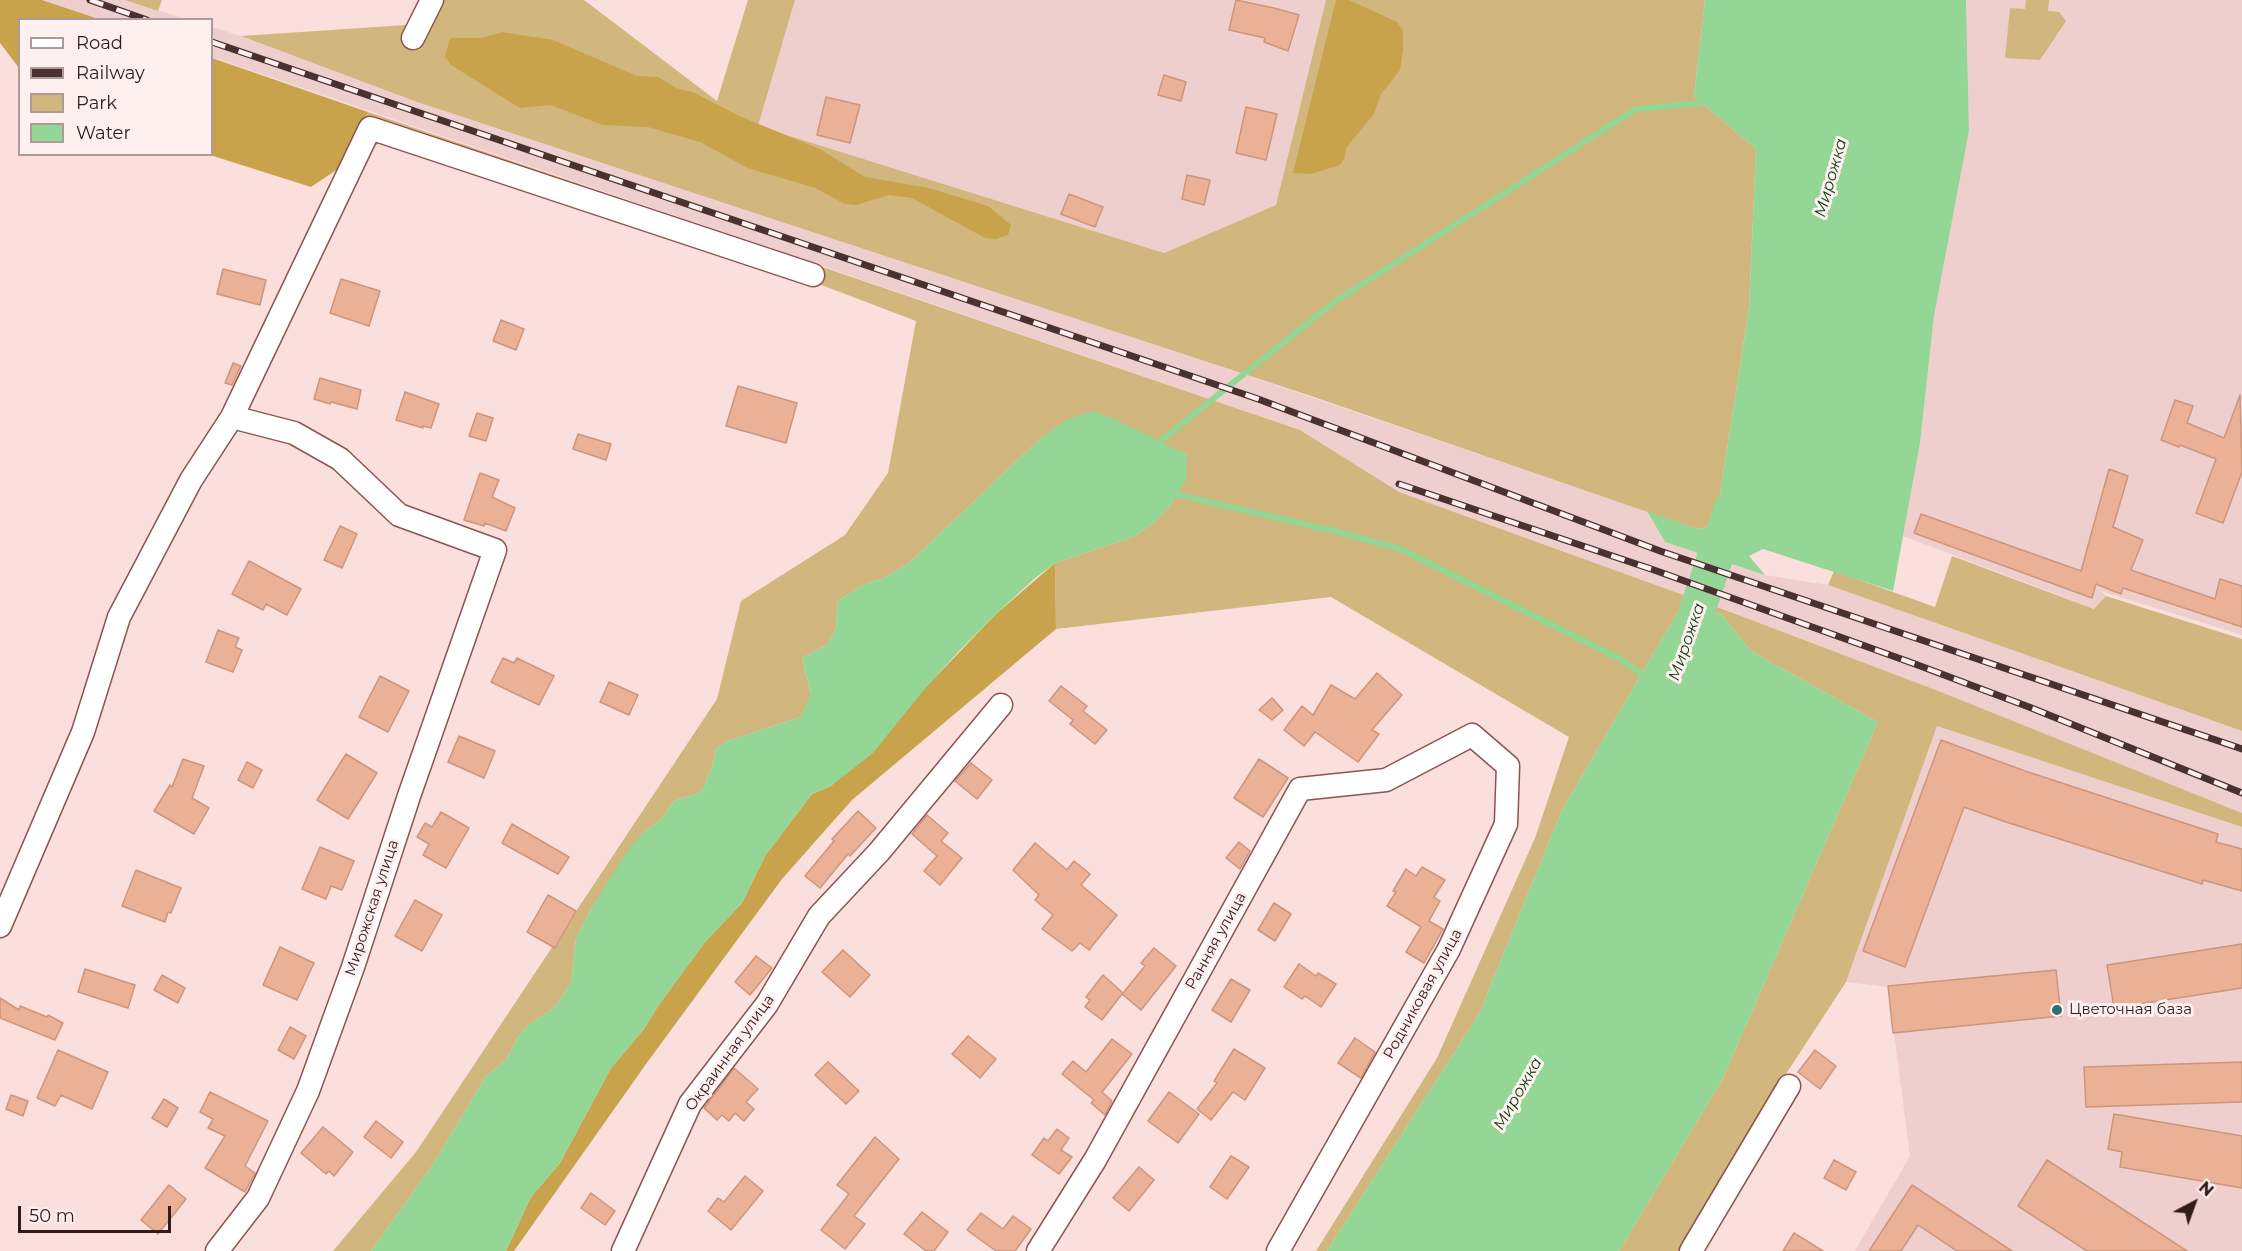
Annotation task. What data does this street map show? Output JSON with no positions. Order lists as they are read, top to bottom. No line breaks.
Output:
{"streets":{"street":["Мирожская улица","Ранняя улица","Родниковая улица","Окраинная улица"]},"crossings":[["Ранняя улица","Родниковая улица"]],"water":["Мирожка"],"places":["Цветочная база"],"legend":["Road","Railway","Park","Water"],"scale_bar":"50 m","north":"top right"}
